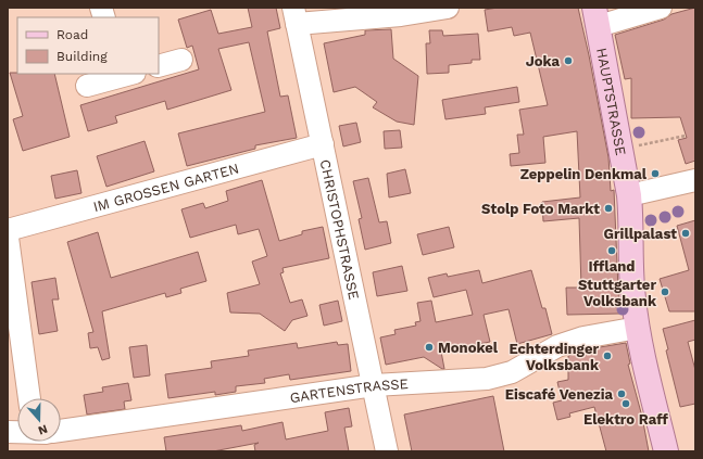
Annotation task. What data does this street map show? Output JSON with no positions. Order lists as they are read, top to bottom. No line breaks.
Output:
{"streets":{"main road":["HAUPTSTRASSE"],"street":["IM GROSSEN GARTEN","CHRISTOPHSTRASSE","GARTENSTRASSE"]},"crossings":[["HAUPTSTRASSE","GARTENSTRASSE"],["IM GROSSEN GARTEN","CHRISTOPHSTRASSE"],["CHRISTOPHSTRASSE","GARTENSTRASSE"]],"places":["Joka","Zeppelin Denkmal","Stolp Foto Markt","Grillpalast","Iffland","Stuttgarter Volksbank","Monokel","Echterdinger Volksbank","Eiscafé Venezia","Elektro Raff"],"legend":["Road","Building"],"north":"bottom"}
